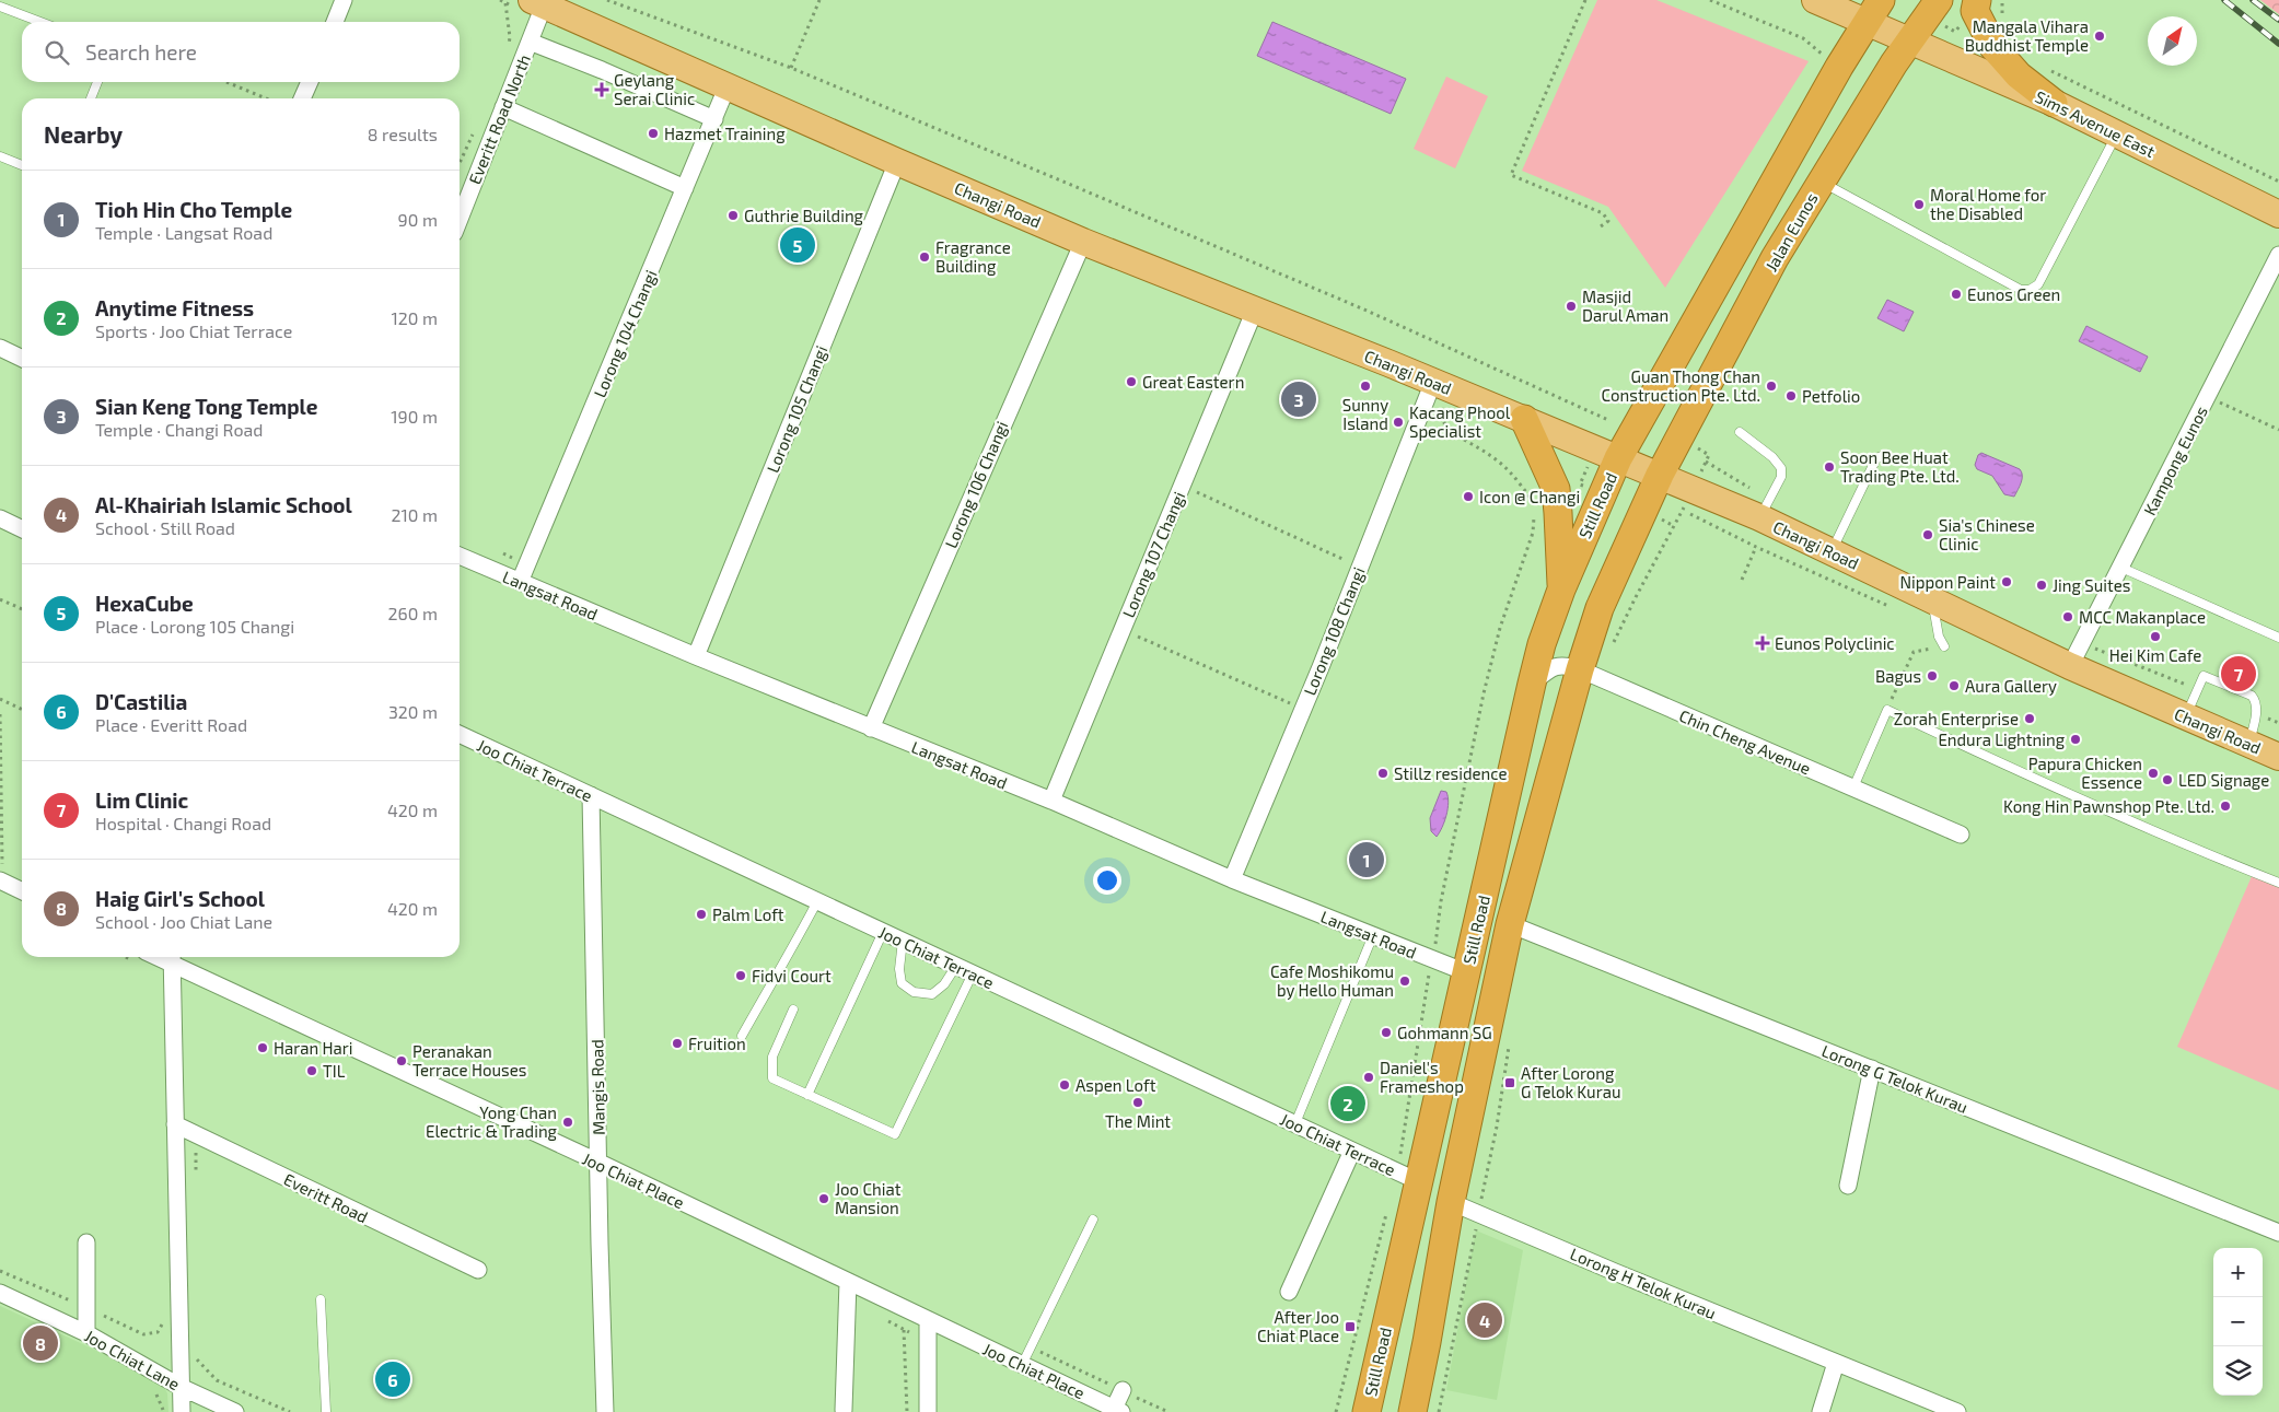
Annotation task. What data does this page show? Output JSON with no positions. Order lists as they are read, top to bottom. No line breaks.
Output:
{"streets":{"highway":["Jalan Eunos","Still Road"],"main road":["Sims Avenue East","Changi Road"],"street":["Everitt Road North","Lorong 104 Changi","Lorong 105 Changi","Kampong Eunos","Lorong 106 Changi","Lorong 107 Changi","Langsat Road","Lorong 108 Changi","Chin Cheng Avenue","Joo Chiat Terrace","Lorong G Telok Kurau","Mangis Road","Joo Chiat Place","Everitt Road","Lorong H Telok Kurau","Joo Chiat Lane"]},"crossings":[["Everitt Road North","Changi Road"],["Sims Avenue East","Jalan Eunos"],["Changi Road","Jalan Eunos"],["Changi Road","Lorong 104 Changi"],["Changi Road","Lorong 105 Changi"],["Changi Road","Kampong Eunos"],["Changi Road","Lorong 106 Changi"],["Changi Road","Still Road"],["Changi Road","Lorong 107 Changi"],["Changi Road","Lorong 108 Changi"],["Jalan Eunos","Still Road"],["Lorong 104 Changi","Langsat Road"],["Lorong 105 Changi","Langsat Road"],["Lorong 106 Changi","Langsat Road"],["Still Road","Langsat Road"],["Still Road","Chin Cheng Avenue"],["Still Road","Joo Chiat Terrace"],["Still Road","Lorong G Telok Kurau"],["Still Road","Lorong H Telok Kurau"],["Lorong 107 Changi","Langsat Road"],["Langsat Road","Lorong 108 Changi"],["Joo Chiat Terrace","Mangis Road"],["Mangis Road","Joo Chiat Place"]],"places":{"other":["Mangala Vihara Buddhist Temple","Hazmet Training","Moral Home for the Disabled","Guthrie Building","Fragrance Building","Eunos Green","Masjid Darul Aman","Great Eastern","Sunny Island","Guan Thong Chan Construction Pte. Ltd.","Petfolio","Kacang Phool Specialist","Soon Bee Huat Trading Pte. Ltd.","Icon @ Changi","Sia's Chinese Clinic","Nippon Paint","Jing Suites","MCC Makanplace","Hei Kim Cafe","Bagus","Aura Gallery","Zorah Enterprise","Endura Lightning","Stillz residence","Papura Chicken Essence","LED Signage","Kong Hin Pawnshop Pte. Ltd.","Palm Loft","Fidvi Court","Cafe Moshikomu by Hello Human","Gohmann SG","Fruition","Haran Hari","Peranakan Terrace Houses","TIL","Daniel's Frameshop","Aspen Loft","The Mint","Yong Chan Electric & Trading","Joo Chiat Mansion"],"health":["Geylang Serai Clinic","Eunos Polyclinic"],"transit":["After Lorong G Telok Kurau","After Joo Chiat Place"]},"north":"top right","page":{"search":"Search here","heading":["Nearby","8 results"],"list":[{"mark":"1","name":"Tioh Hin Cho Temple","note":"Temple · Langsat Road","value":"90 m"},{"mark":"2","name":"Anytime Fitness","note":"Sports · Joo Chiat Terrace","value":"120 m"},{"mark":"3","name":"Sian Keng Tong Temple","note":"Temple · Changi Road","value":"190 m"},{"mark":"4","name":"Al-Khairiah Islamic School","note":"School · Still Road","value":"210 m"},{"mark":"5","name":"HexaCube","note":"Place · Lorong 105 Changi","value":"260 m"},{"mark":"6","name":"D'Castilia","note":"Place · Everitt Road","value":"320 m"},{"mark":"7","name":"Lim Clinic","note":"Hospital · Changi Road","value":"420 m"},{"mark":"8","name":"Haig Girl's School","note":"School · Joo Chiat Lane","value":"420 m"}],"pins":["5","3","7","1","2","4","8","6"],"map_buttons":["+","−"]}}
